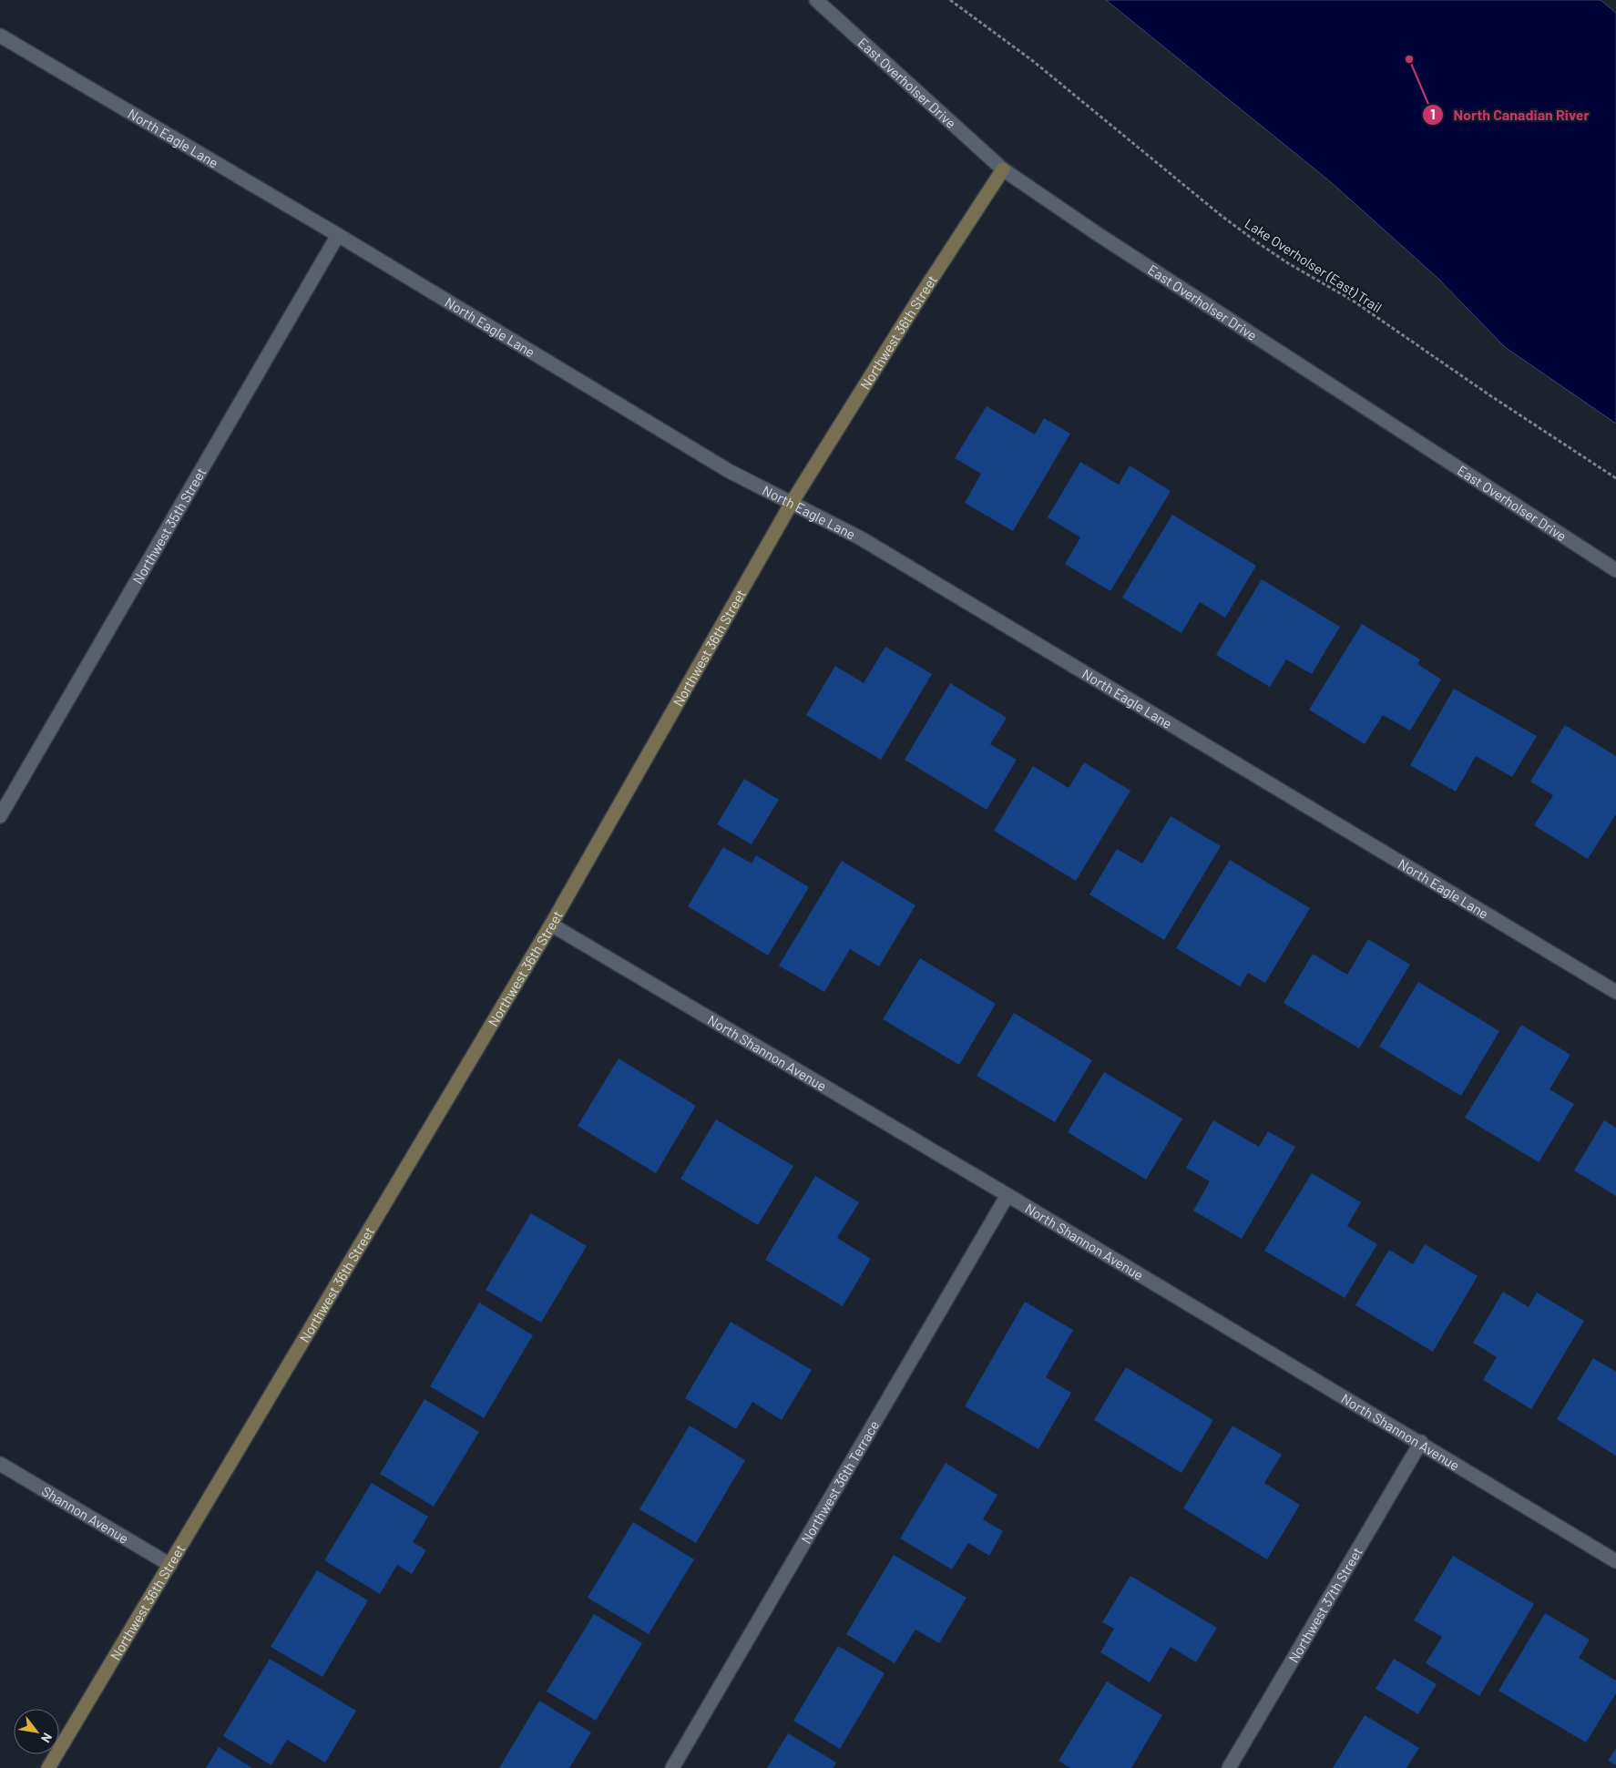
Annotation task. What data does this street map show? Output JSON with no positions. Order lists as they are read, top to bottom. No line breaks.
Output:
{"streets":{"street":["East Overholser Drive","North Eagle Lane","Northwest 36th Street","Northwest 35th Street","North Shannon Avenue","Northwest 36th Terrace","Shannon Avenue","Northwest 37th Street"],"path":["Lake Overholser (East) Trail"]},"crossings":[["East Overholser Drive","Northwest 36th Street"],["North Eagle Lane","Northwest 36th Street"],["North Eagle Lane","Northwest 35th Street"],["Northwest 36th Street","North Shannon Avenue"],["Northwest 36th Street","Shannon Avenue"],["North Shannon Avenue","Northwest 36th Terrace"],["North Shannon Avenue","Northwest 37th Street"]],"places":["North Canadian River"],"north":"bottom right"}
